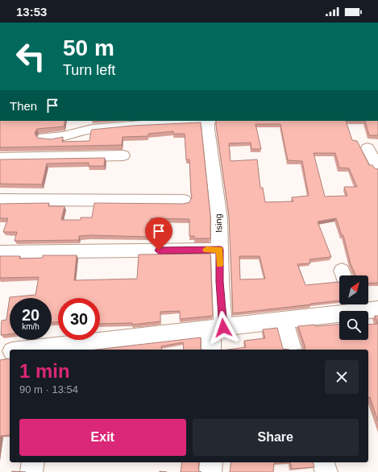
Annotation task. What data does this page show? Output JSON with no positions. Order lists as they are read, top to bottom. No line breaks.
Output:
{"streets":{"street":["Ising"]},"north":"top right","page":{"status":"13:53","turn":["50 m","Turn left"],"then":"Then","speed":"20 km/h","limit":"30","heading":["1 min","90 m · 13:54"],"buttons":["Exit","Share"]}}
